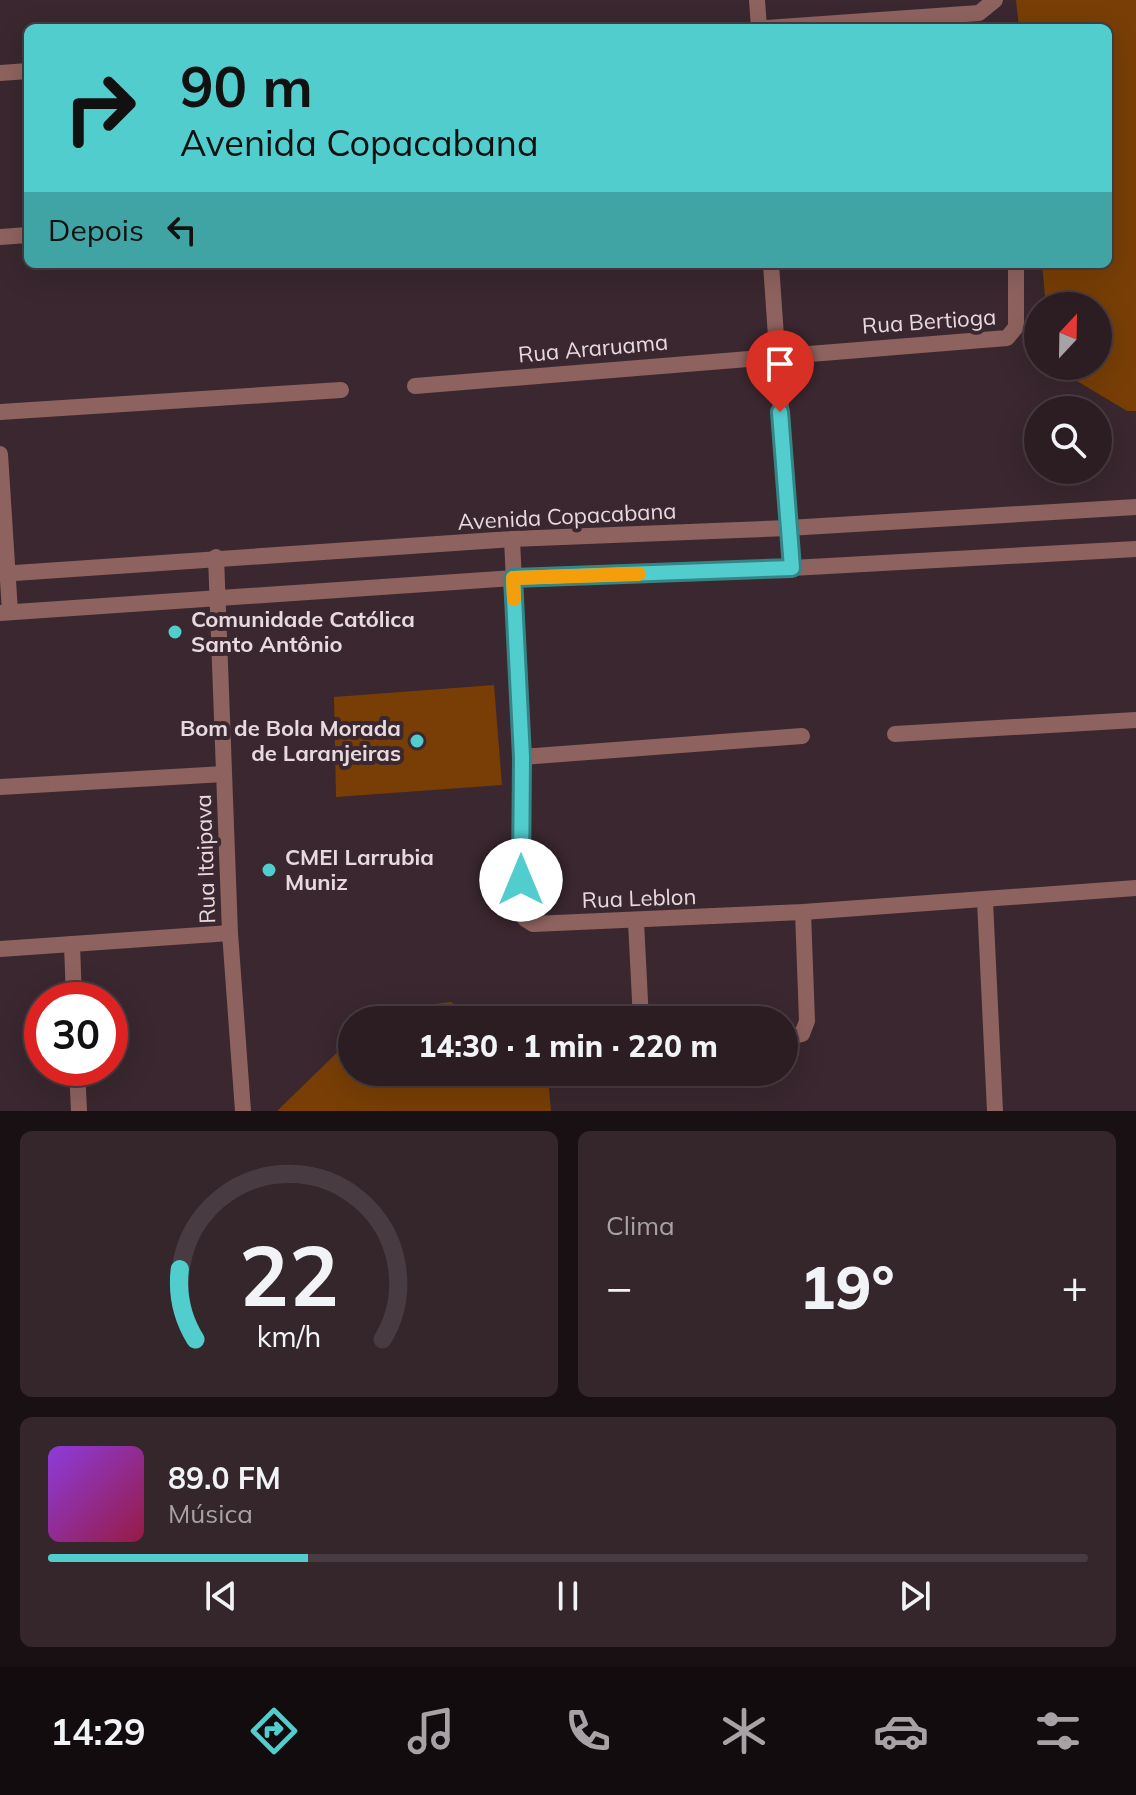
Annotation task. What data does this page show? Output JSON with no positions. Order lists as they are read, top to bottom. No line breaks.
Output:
{"streets":{"street":["Rua Bertioga","Rua Araruama","Avenida Copacabana","Rua Itaipava","Rua Leblon"]},"crossings":[["Rua Bertioga","Rua Araruama"],["Avenida Copacabana","Rua Itaipava"],["Avenida Copacabana","Rua Leblon"]],"places":["Comunidade Católica Santo Antônio","Bom de Bola Morada de Laranjeiras","CMEI Larrubia Muniz"],"north":"top","page":{"turn":["90 m","Avenida Copacabana"],"then":"Depois","limit":"30","trip":"14:30 · 1 min · 220 m","tile":"Clima","heat":["−","19°","+"],"song":["89.0 FM","Música"],"tabs":"14:29","gauge":["22","km/h"]}}
